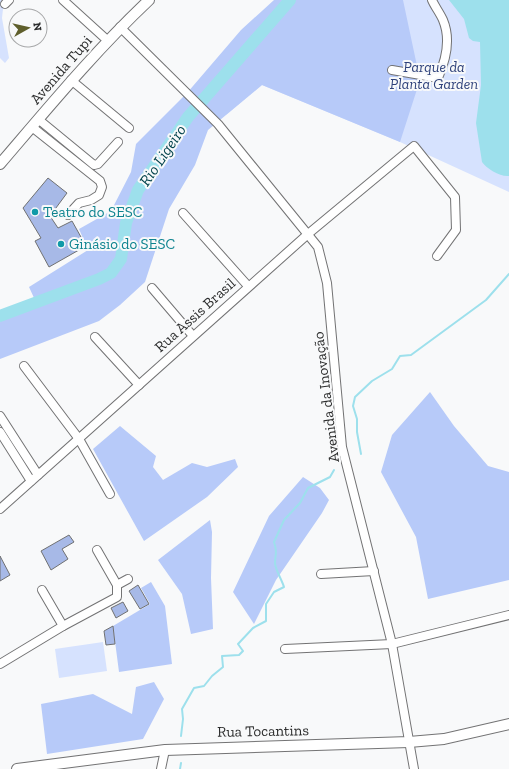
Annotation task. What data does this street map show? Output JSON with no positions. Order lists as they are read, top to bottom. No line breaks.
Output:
{"streets":{"main road":["Avenida Tupi","Rua Tocantins"],"street":["Rua Assis Brasil","Avenida da Inovação"]},"crossings":[["Avenida Tupi","Avenida da Inovação"],["Rua Assis Brasil","Avenida da Inovação"],["Avenida da Inovação","Rua Tocantins"]],"water":["Rio Ligeiro"],"parks":["Parque da Planta Garden"],"places":["Teatro do SESC","Ginásio do SESC"],"north":"right"}
